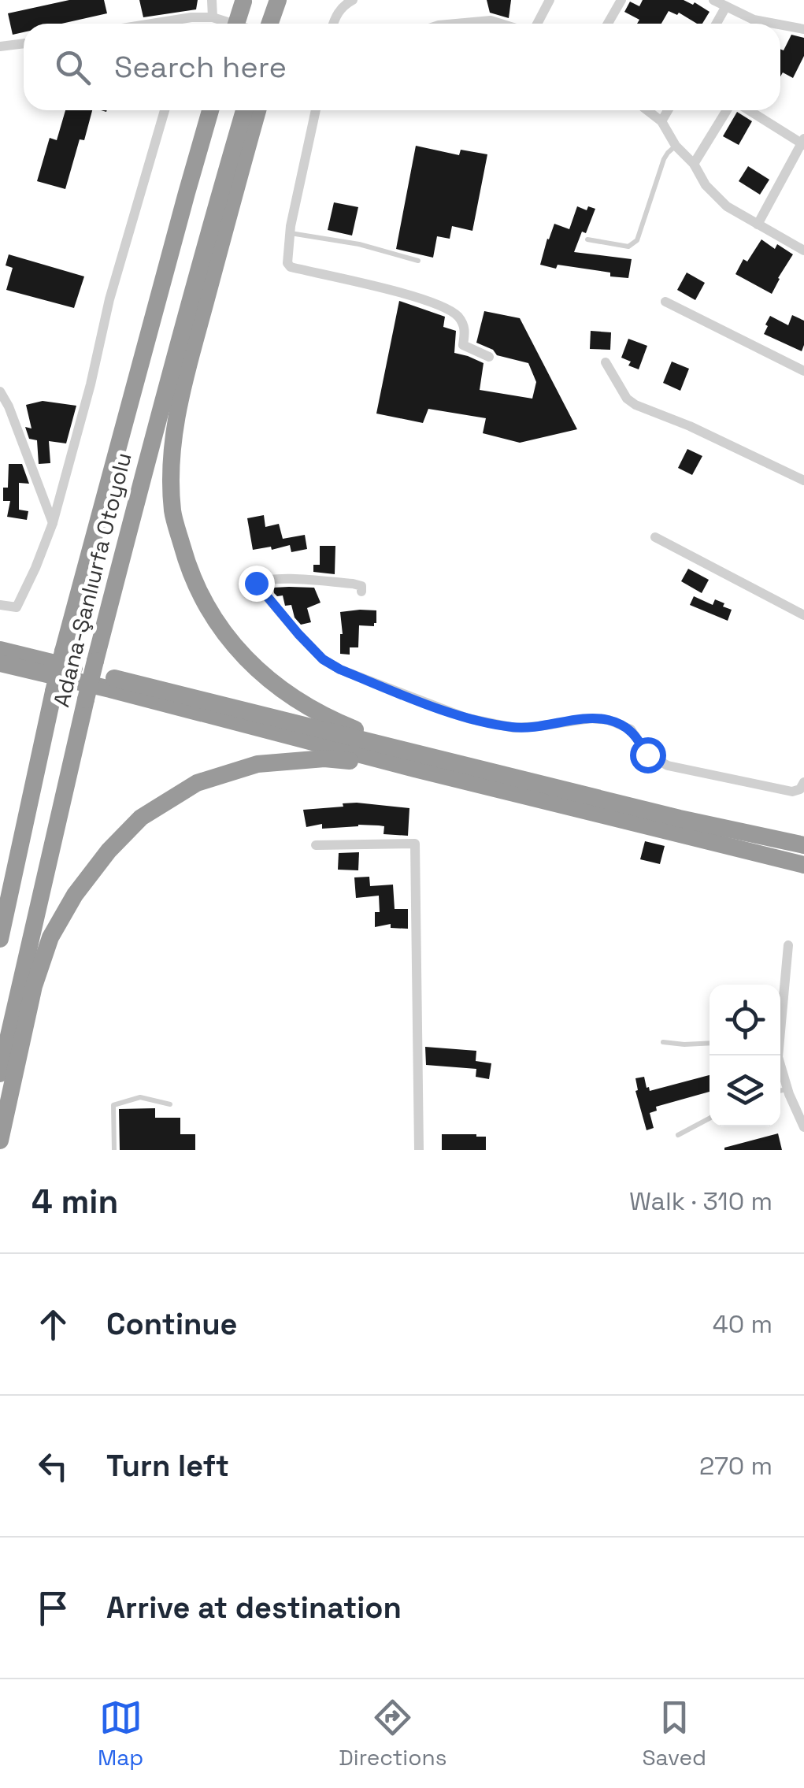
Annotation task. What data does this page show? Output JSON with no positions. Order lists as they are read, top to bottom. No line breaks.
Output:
{"streets":{"highway":["Adana-Şanlıurfa Otoyolu"]},"page":{"search":"Search here","heading":["4 min","Walk · 310 m"],"list":[["Continue","40 m"],["Turn left","270 m"],"Arrive at destination"],"nav":["Map","Directions","Saved"]}}
